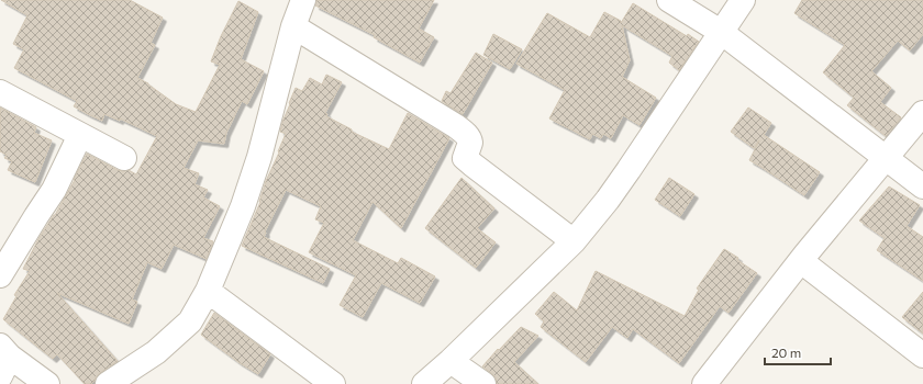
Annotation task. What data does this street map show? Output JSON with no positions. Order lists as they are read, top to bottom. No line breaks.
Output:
{"scale_bar":"20 m"}
